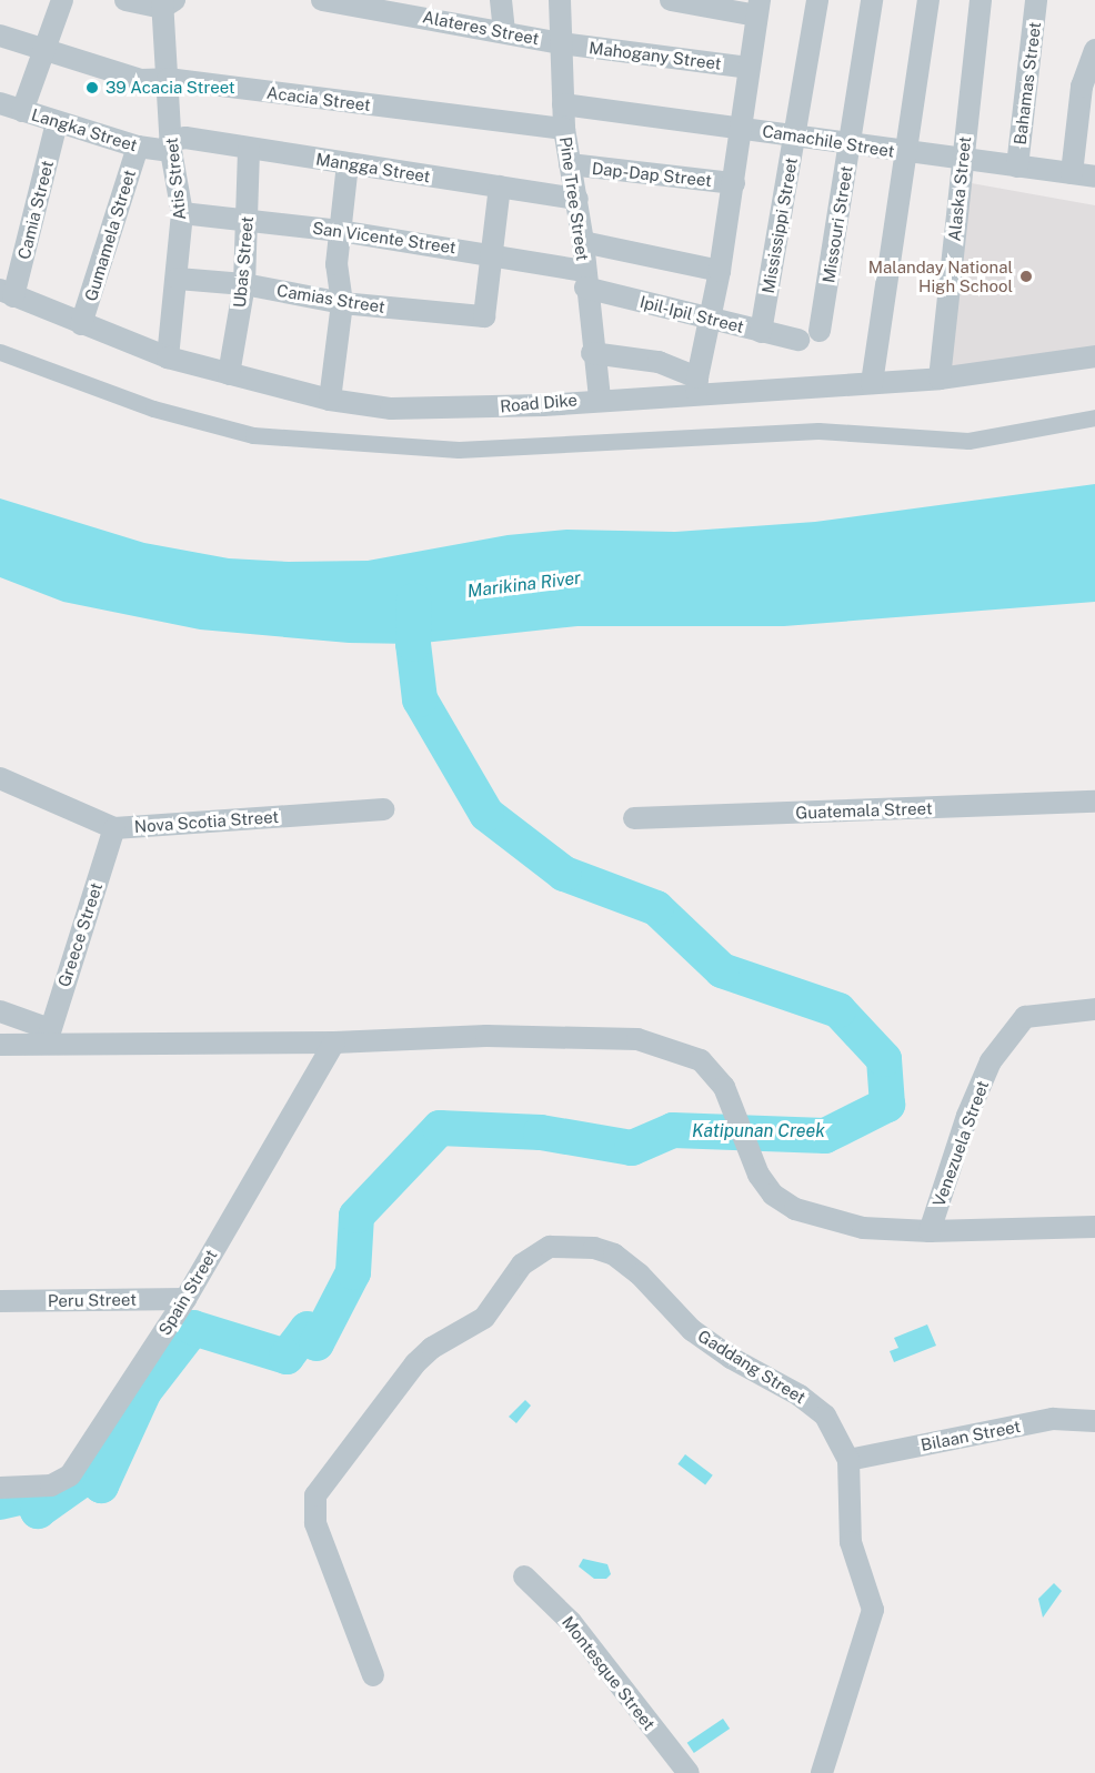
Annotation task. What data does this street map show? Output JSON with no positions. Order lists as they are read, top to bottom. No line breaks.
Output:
{"streets":{"street":["Alateres Street","Mahogany Street","Bahamas Street","Acacia Street","Langka Street","Camachile Street","Mangga Street","Dap-Dap Street","Atis Street","Alaska Street","Pine Tree Street","Camia Street","Missouri Street","Mississippi Street","Gumamela Street","San Vicente Street","Ubas Street","Camias Street","Ipil-Ipil Street","Road Dike","Guatemala Street","Nova Scotia Street","Greece Street","Venezuela Street","Spain Street","Peru Street","Gaddang Street","Bilaan Street","Montesque Street"]},"crossings":[["Alateres Street","Mahogany Street"],["Alateres Street","Pine Tree Street"],["Mahogany Street","Pine Tree Street"],["Bahamas Street","Camachile Street"],["Acacia Street","Atis Street"],["Acacia Street","Pine Tree Street"],["Langka Street","Mangga Street"],["Langka Street","Atis Street"],["Langka Street","Camia Street"],["Langka Street","Gumamela Street"],["Camachile Street","Alaska Street"],["Camachile Street","Pine Tree Street"],["Camachile Street","Missouri Street"],["Camachile Street","Mississippi Street"],["Mangga Street","Atis Street"],["Mangga Street","Pine Tree Street"],["Mangga Street","Ubas Street"],["Dap-Dap Street","Pine Tree Street"],["Atis Street","San Vicente Street"],["Atis Street","Camias Street"],["Atis Street","Road Dike"],["Alaska Street","Road Dike"],["Pine Tree Street","San Vicente Street"],["Pine Tree Street","Ipil-Ipil Street"],["Pine Tree Street","Road Dike"],["Camia Street","Road Dike"],["Mississippi Street","Ipil-Ipil Street"],["Gumamela Street","Road Dike"],["San Vicente Street","Ubas Street"],["San Vicente Street","Camias Street"],["San Vicente Street","Ipil-Ipil Street"],["Ubas Street","Camias Street"],["Ubas Street","Road Dike"],["Nova Scotia Street","Greece Street"],["Spain Street","Peru Street"],["Gaddang Street","Bilaan Street"]],"water":["Marikina River","Katipunan Creek"],"places":["39 Acacia Street","Malanday National High School"]}
